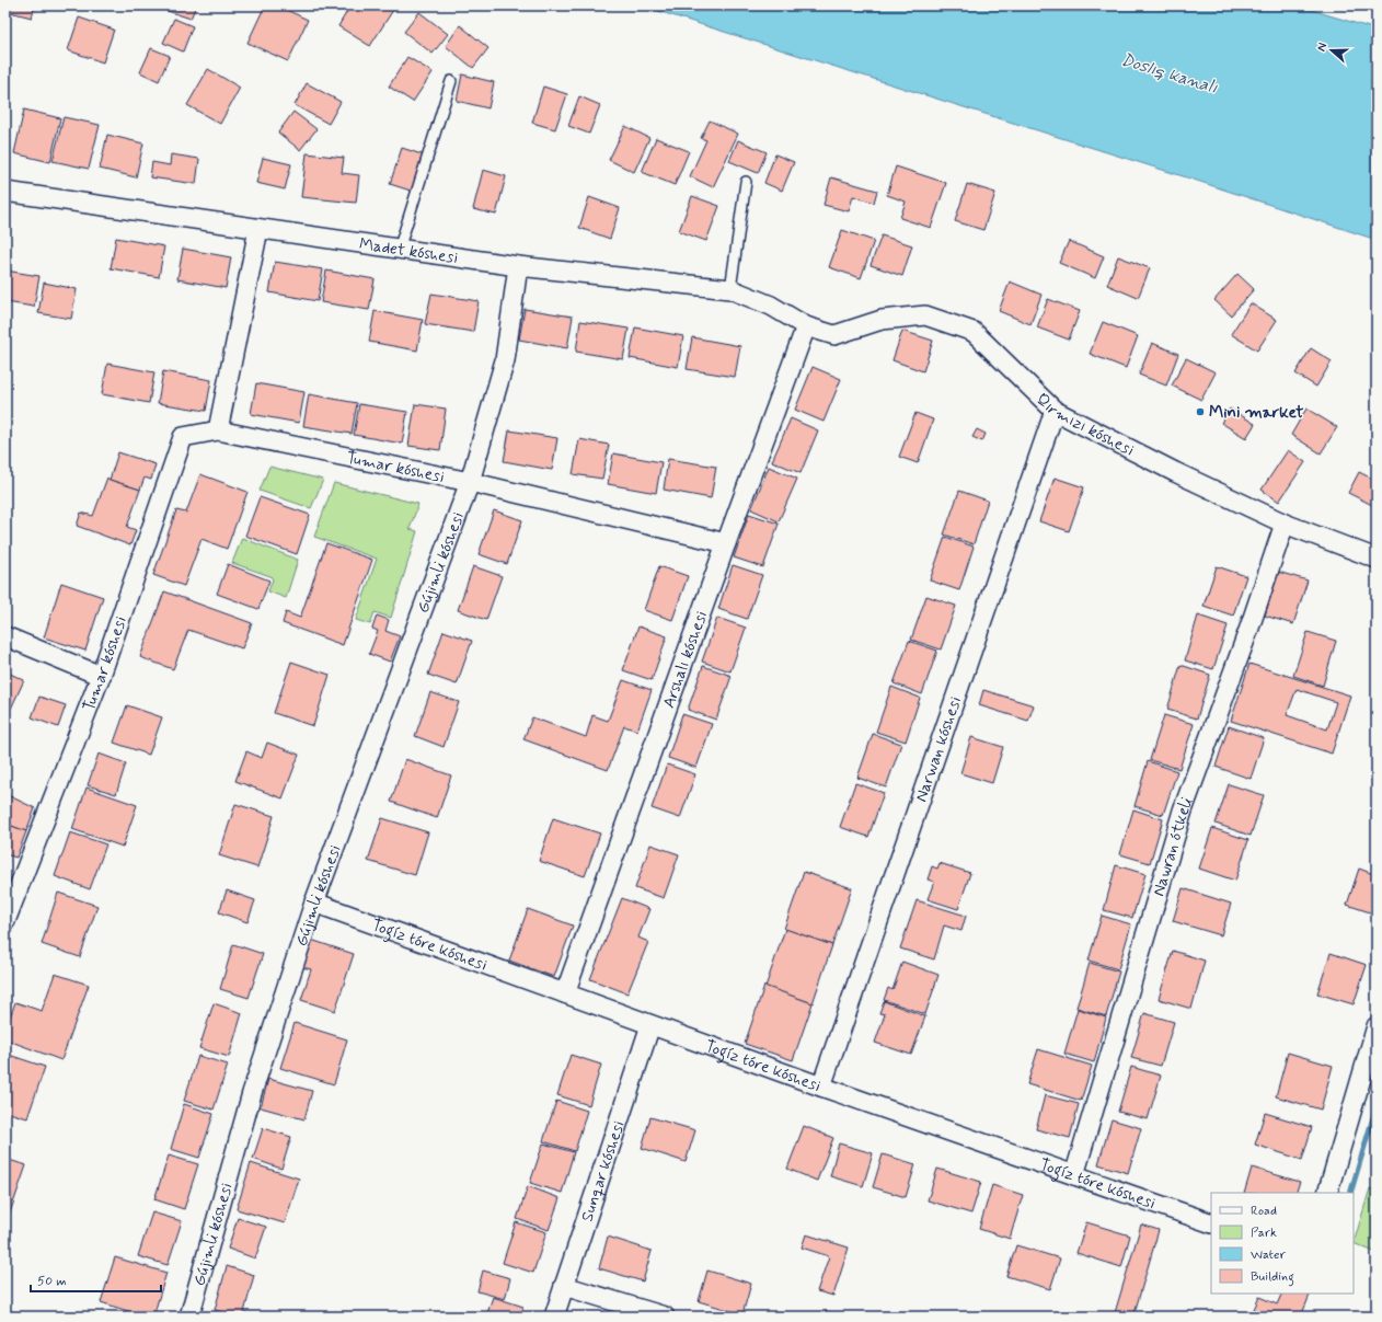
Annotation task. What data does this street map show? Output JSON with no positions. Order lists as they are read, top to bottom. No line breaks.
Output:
{"streets":{"street":["Madet kóshesi","Qırmızı kóshesi","Tumar kóshesi","Gújimli kóshesi","Arshalı kóshesi","Narwan kóshesi","Nawran ótkeli","Toǵız tóre kóshesi","Sunqar kóshesi"]},"crossings":[["Madet kóshesi","Qırmızı kóshesi"],["Madet kóshesi","Gújimli kóshesi"],["Madet kóshesi","Arshalı kóshesi"],["Qırmızı kóshesi","Arshalı kóshesi"],["Qırmızı kóshesi","Narwan kóshesi"],["Qırmızı kóshesi","Nawran ótkeli"],["Tumar kóshesi","Gújimli kóshesi"],["Gújimli kóshesi","Toǵız tóre kóshesi"],["Arshalı kóshesi","Toǵız tóre kóshesi"],["Narwan kóshesi","Toǵız tóre kóshesi"],["Nawran ótkeli","Toǵız tóre kóshesi"],["Toǵız tóre kóshesi","Sunqar kóshesi"]],"water":["Doslıq kanalı"],"places":["Mini market"],"legend":["Road","Park","Water","Building"],"scale_bar":"50 m","north":"left"}
